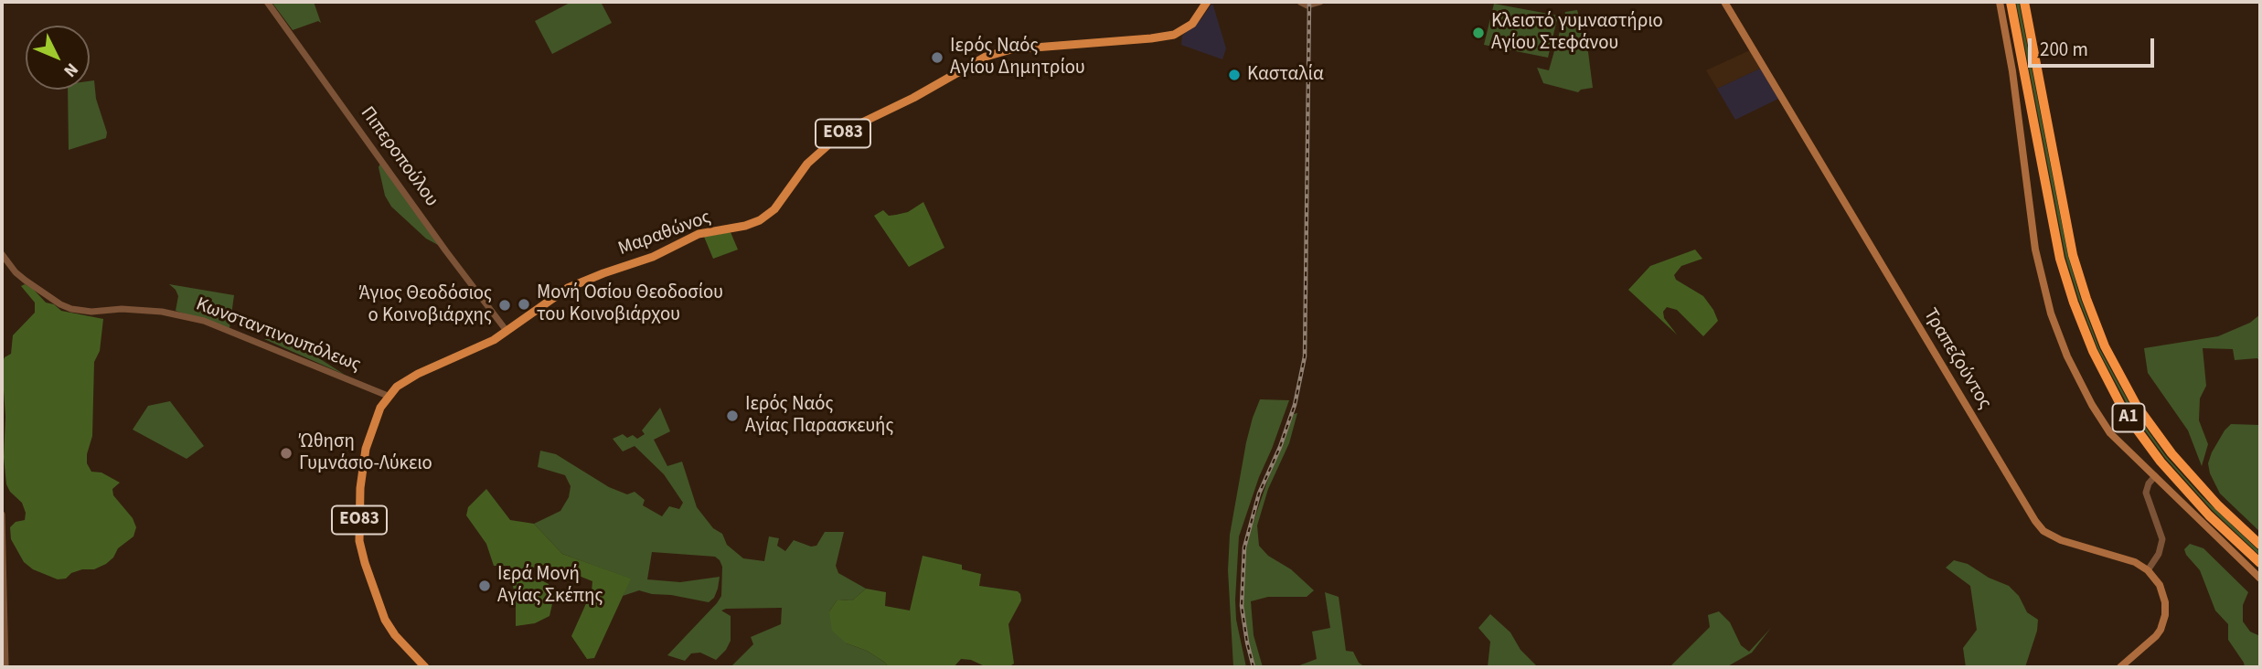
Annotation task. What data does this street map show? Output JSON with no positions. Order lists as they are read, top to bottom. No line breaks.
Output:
{"streets":{"highway":["Α1"],"main road":["ΕΟ83","Μαραθώνος","Τραπεζούντος"],"street":["Πιπεροπούλου","Κωνσταντινουπόλεως"]},"crossings":[["Πιπεροπούλου","Μαραθώνος"],["Μαραθώνος","Κωνσταντινουπόλεως"]],"places":["Κλειστό γυμναστήριο Αγίου Στεφάνου","Ιερός Ναός Αγίου Δημητρίου","Κασταλία","Μονή Οσίου Θεοδοσίου του Κοινοβιάρχου","Άγιος Θεοδόσιος ο Κοινοβιάρχης","Ιερός Ναός Αγίας Παρασκευής","Ώθηση Γυμνάσιο-Λύκειο","Ιερά Μονή Αγίας Σκέπης"],"scale_bar":"200 m","north":"bottom right"}
